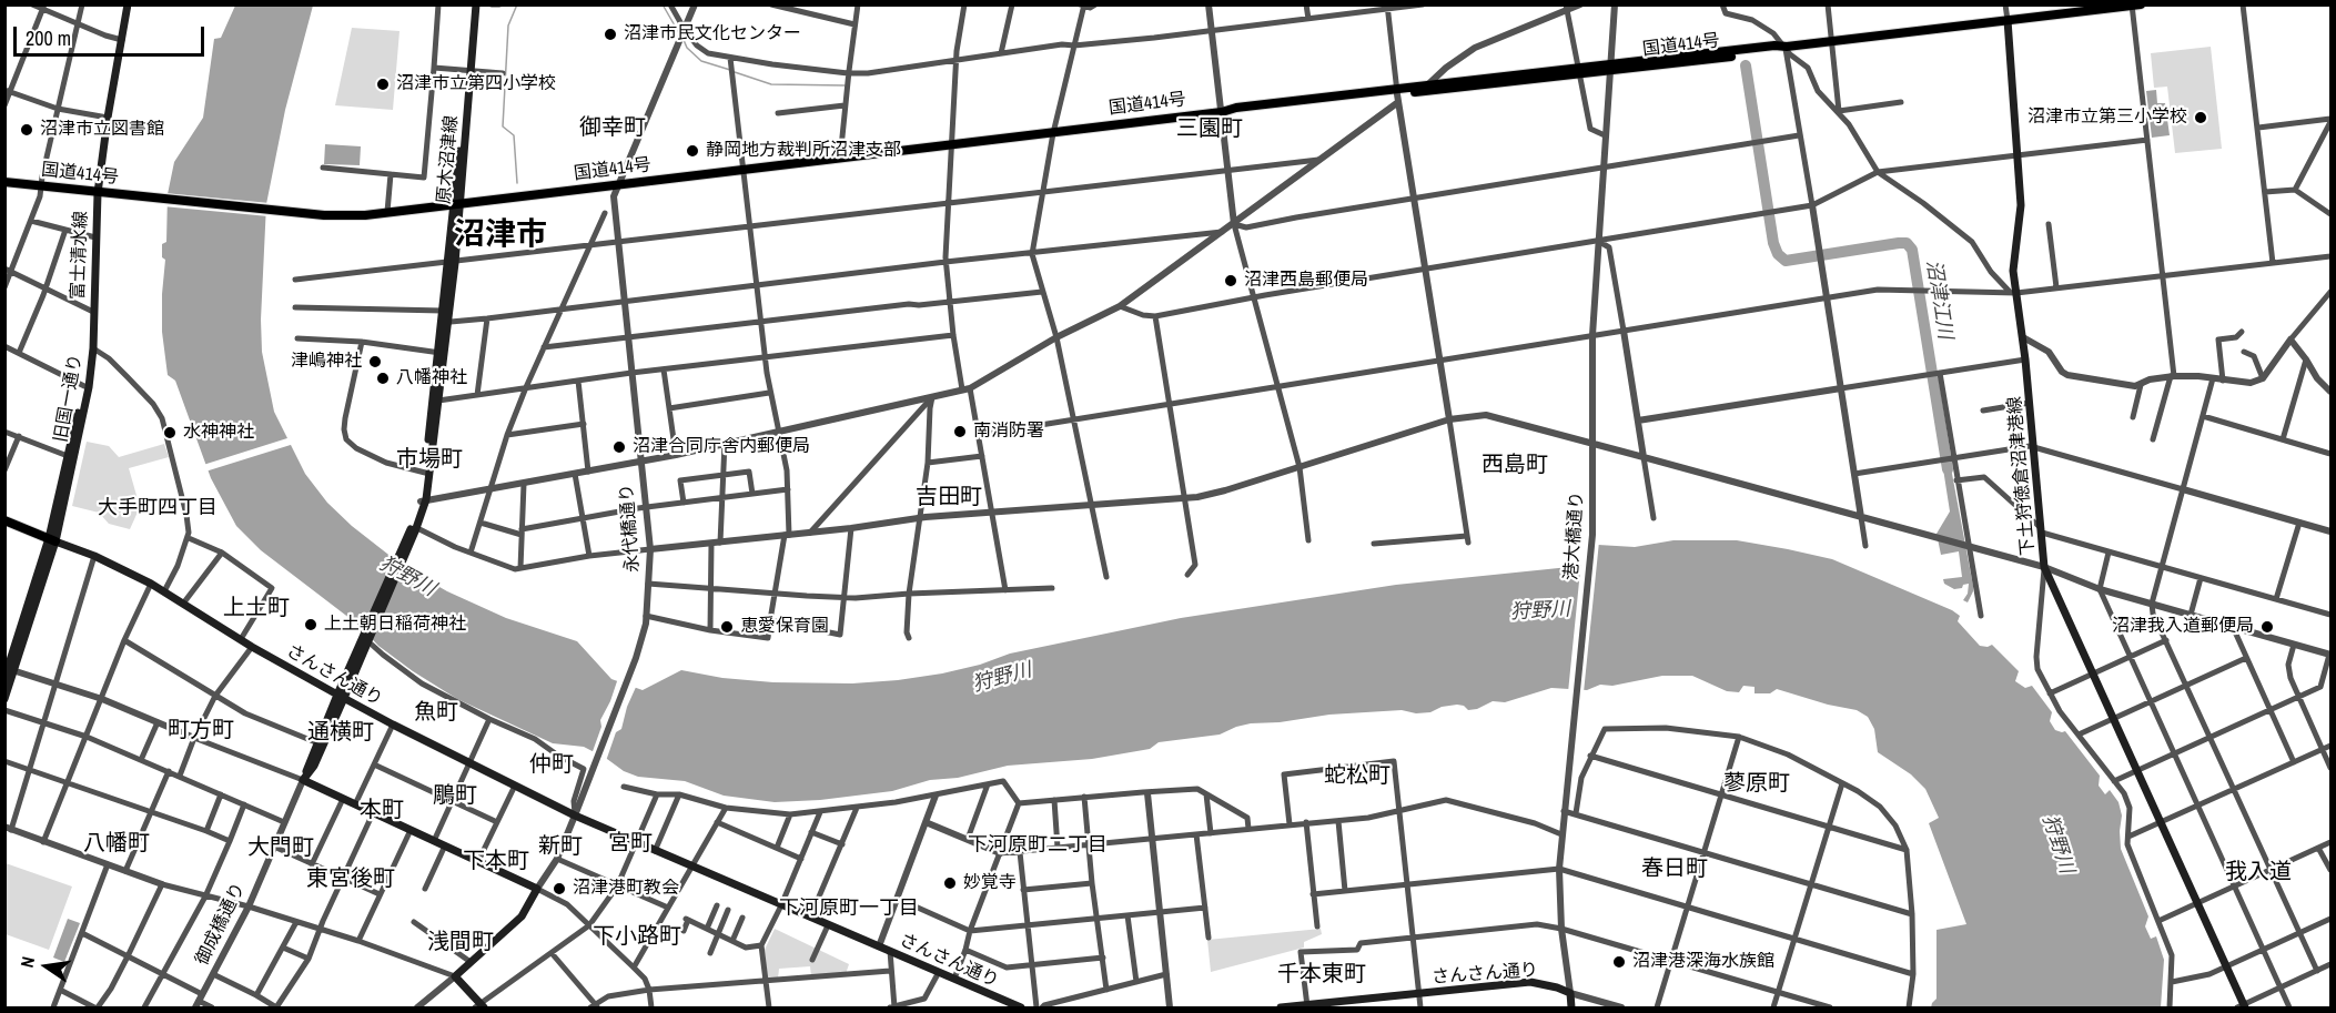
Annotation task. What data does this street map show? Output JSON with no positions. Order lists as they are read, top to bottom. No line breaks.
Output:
{"streets":{"highway":["国道414号"],"main road":["原木沼津線","富士清水線","旧国一通り","下土狩徳倉沼津港線","港大橋通り","さんさん通り"],"street":["永代橋通り","御成橋通り"]},"crossings":[["国道414号","原木沼津線"],["国道414号","富士清水線"],["国道414号","下土狩徳倉沼津港線"],["国道414号","永代橋通り"],["国道414号","港大橋通り"],["原木沼津線","さんさん通り"],["原木沼津線","御成橋通り"],["富士清水線","旧国一通り"],["旧国一通り","さんさん通り"],["永代橋通り","さんさん通り"],["港大橋通り","さんさん通り"]],"districts":["御幸町","三園町","沼津市","市場町","西島町","吉田町","大手町四丁目","上土町","魚町","町方町","通横町","仲町","蛇松町","蓼原町","鵰町","本町","八幡町","宮町","下河原町二丁目","新町","大門町","下本町","春日町","我入道","東宮後町","下河原町一丁目","下小路町","浅間町","千本東町"],"water":["沼津江川","狩野川"],"places":["沼津市民文化センター","沼津市立第四小学校","沼津市立第三小学校","沼津市立図書館","静岡地方裁判所沼津支部","沼津西島郵便局","津嶋神社","八幡神社","南消防署","水神神社","沼津合同庁舎内郵便局","上土朝日稲荷神社","恵愛保育園","沼津我入道郵便局","妙覚寺","沼津港町教会","沼津港深海水族館"],"scale_bar":"200 m","north":"left"}
